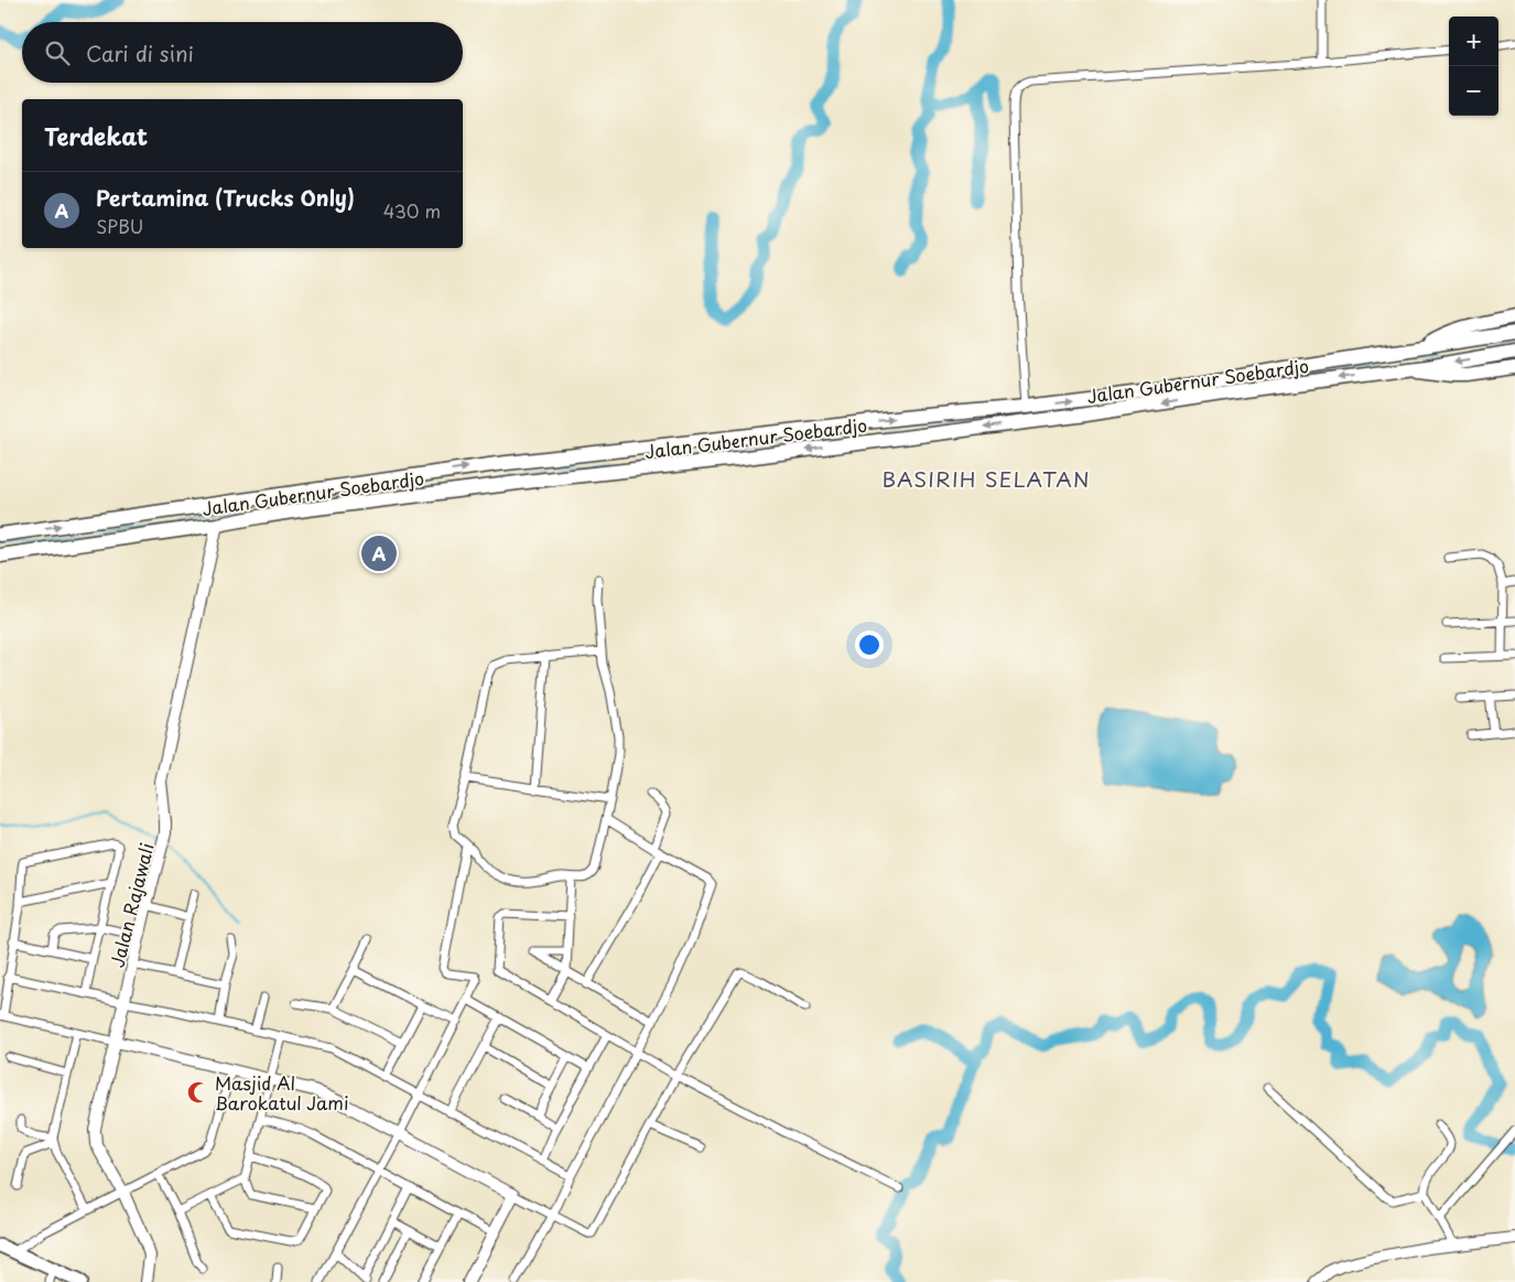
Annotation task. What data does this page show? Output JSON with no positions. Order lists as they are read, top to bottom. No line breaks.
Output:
{"streets":{"highway":["Jalan Gubernur Soebardjo"],"street":["Jalan Rajawali"]},"crossings":[["Jalan Gubernur Soebardjo","Jalan Rajawali"]],"districts":["BASIRIH SELATAN"],"places":{"mosque":["Masjid Al Barokatul Jami"]},"page":{"map_buttons":["+","−"],"search":"Cari di sini","heading":"Terdekat","list":[{"mark":"A","name":"Pertamina (Trucks Only)","note":"SPBU","value":"430 m"}],"pins":"A"}}
